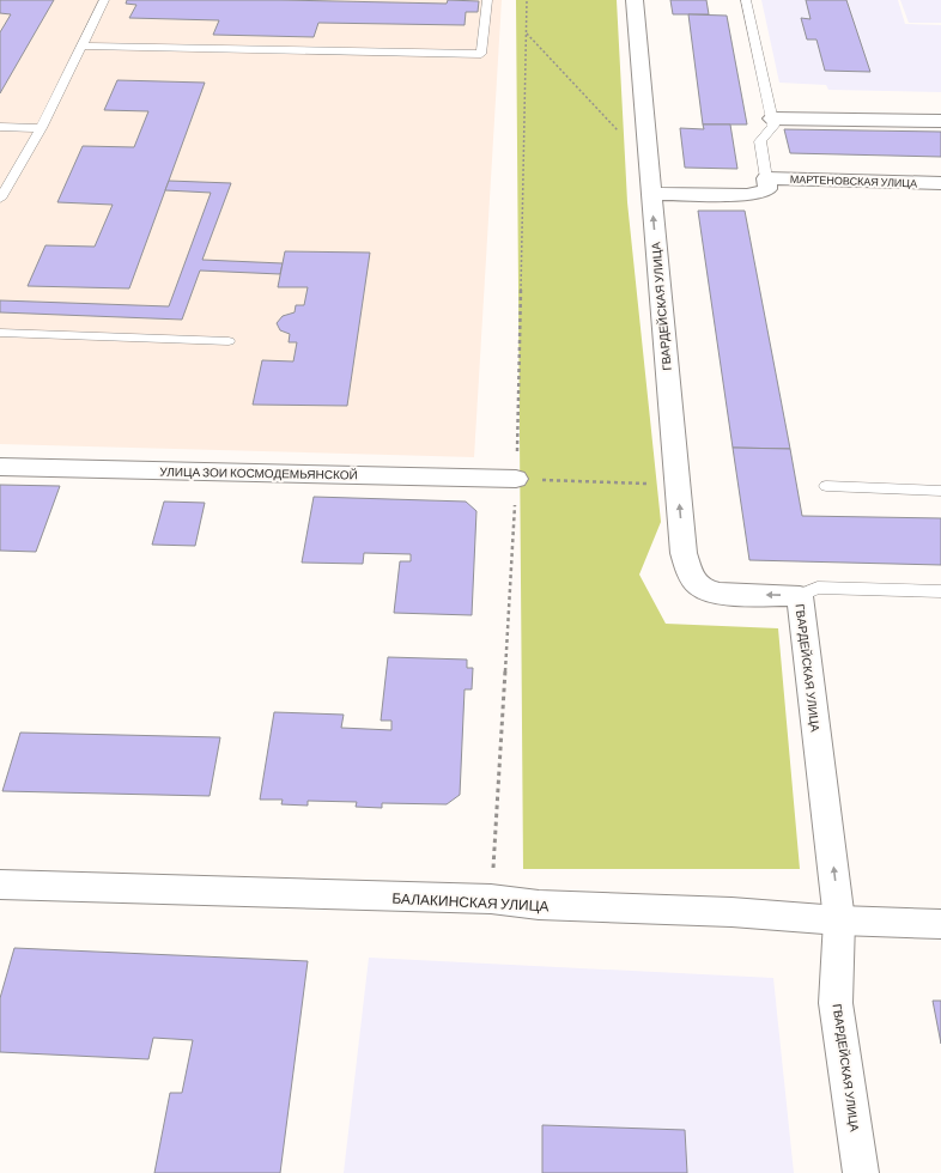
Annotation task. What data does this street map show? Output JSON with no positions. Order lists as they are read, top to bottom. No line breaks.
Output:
{"streets":{"street":["МАРТЕНОВСКАЯ УЛИЦА","ГВАРДЕЙСКАЯ УЛИЦА","УЛИЦА ЗОИ КОСМОДЕМЬЯНСКОЙ","БАЛАКИНСКАЯ УЛИЦА"]},"crossings":[["ГВАРДЕЙСКАЯ УЛИЦА","БАЛАКИНСКАЯ УЛИЦА"]],"one_way":["ГВАРДЕЙСКАЯ УЛИЦА"]}
